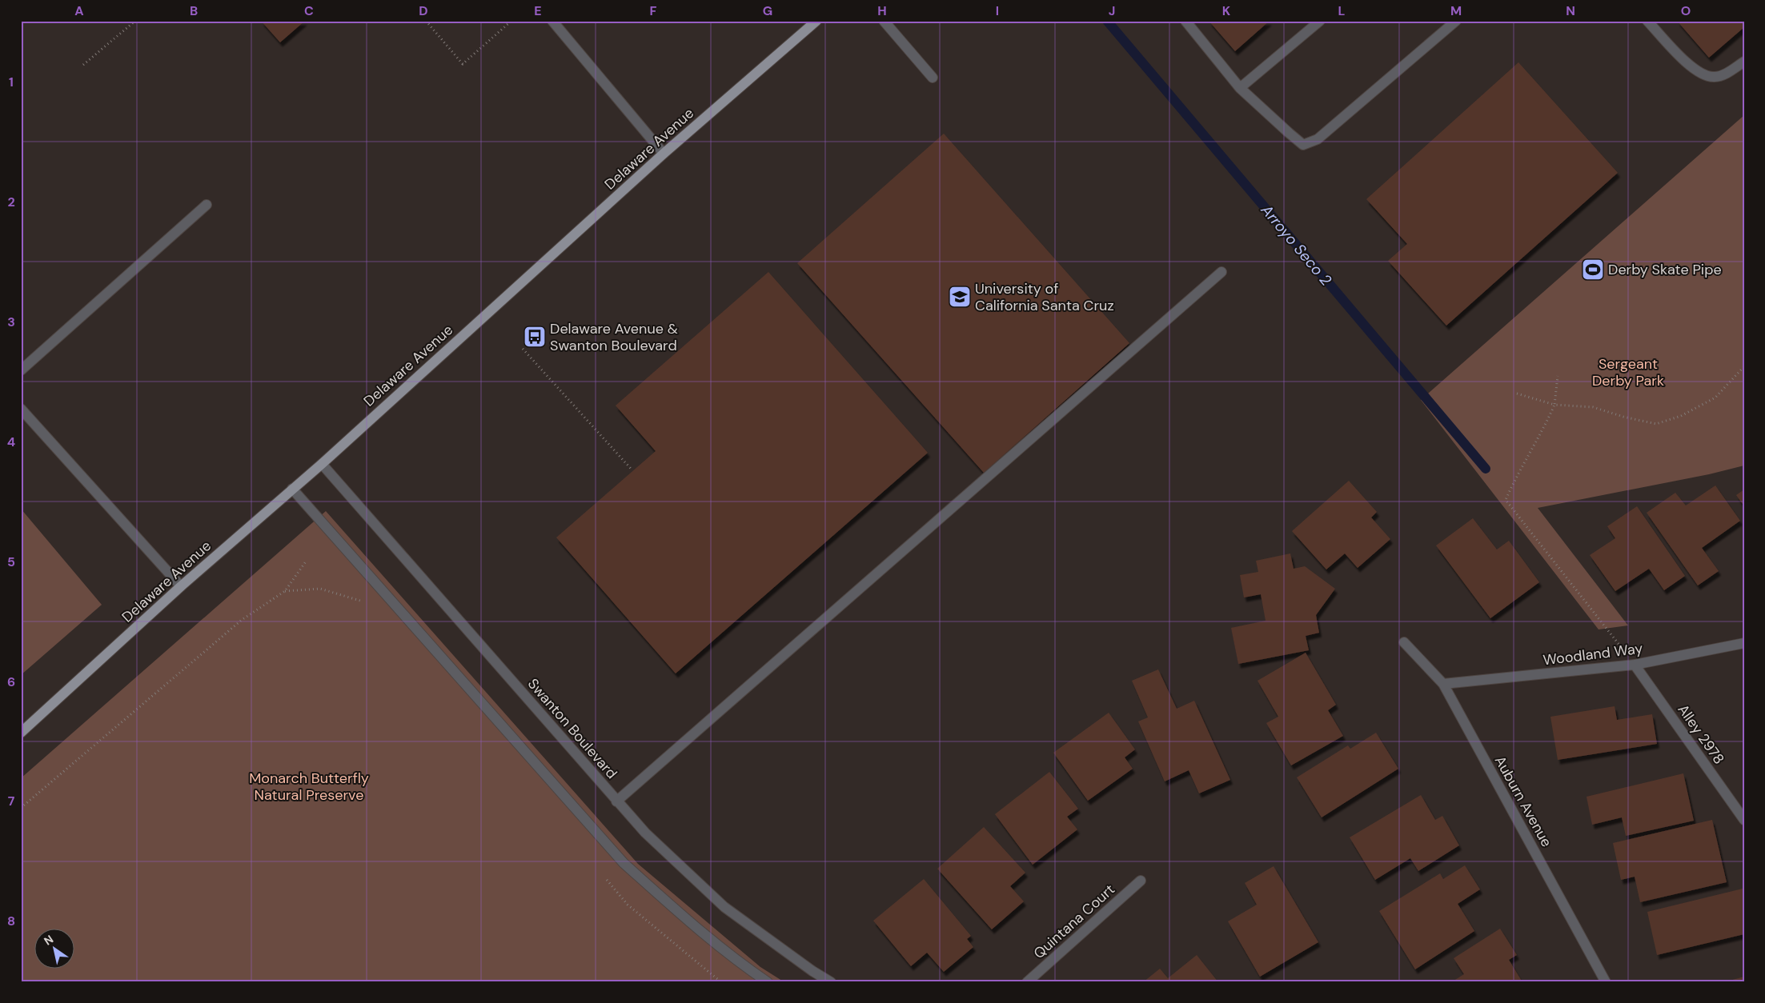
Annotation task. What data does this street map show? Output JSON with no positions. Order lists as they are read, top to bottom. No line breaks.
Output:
{"streets":{"main road":["Delaware Avenue"],"street":["Woodland Way","Swanton Boulevard","Alley 2978","Auburn Avenue","Quintana Court"]},"crossings":[["Delaware Avenue","Swanton Boulevard"],["Woodland Way","Alley 2978"],["Woodland Way","Auburn Avenue"]],"water":["Arroyo Seco 2"],"parks":["Sergeant Derby Park","Monarch Butterfly Natural Preserve"],"places":{"sports":["Derby Skate Pipe"],"school or university":["University of California Santa Cruz"],"bus stop":["Delaware Avenue & Swanton Boulevard"]},"north":"top left","grid":{"columns":["A","B","C","D","E","F","G","H","I","J","K","L","M","N","O"],"rows":["1","2","3","4","5","6","7","8"]}}
